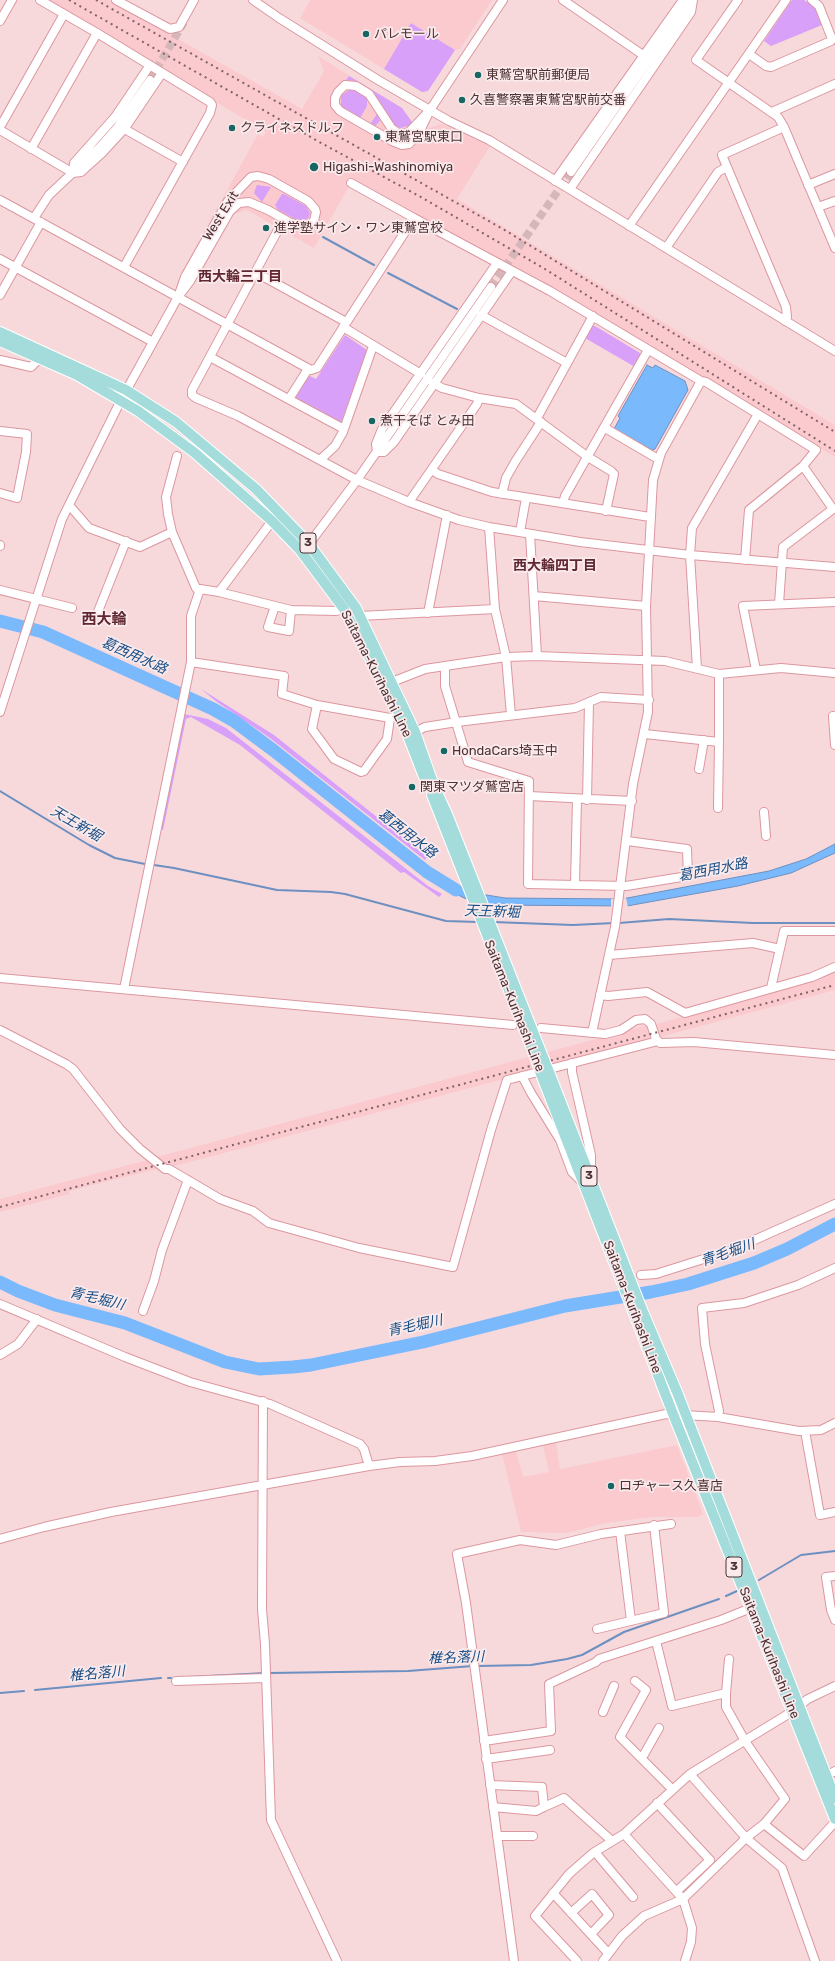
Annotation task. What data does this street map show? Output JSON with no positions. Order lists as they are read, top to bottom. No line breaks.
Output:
{"streets":{"main road":["3","Saitama-Kurihashi Line"],"street":["West Exit"]},"districts":["西大輪三丁目","西大輪四丁目","西大輪"],"water":["葛西用水路","天王新堀","青毛堀川","椎名落川"],"places":["パレモール","東鷲宮駅前郵便局","久喜警察署東鷲宮駅前交番","クライネスドルフ","東鷲宮駅東口","Higashi-Washinomiya","進学塾サイン・ワン東鷲宮校","煮干そば とみ田","HondaCars埼玉中","関東マツダ鷲宮店","ロヂャース久喜店"]}
